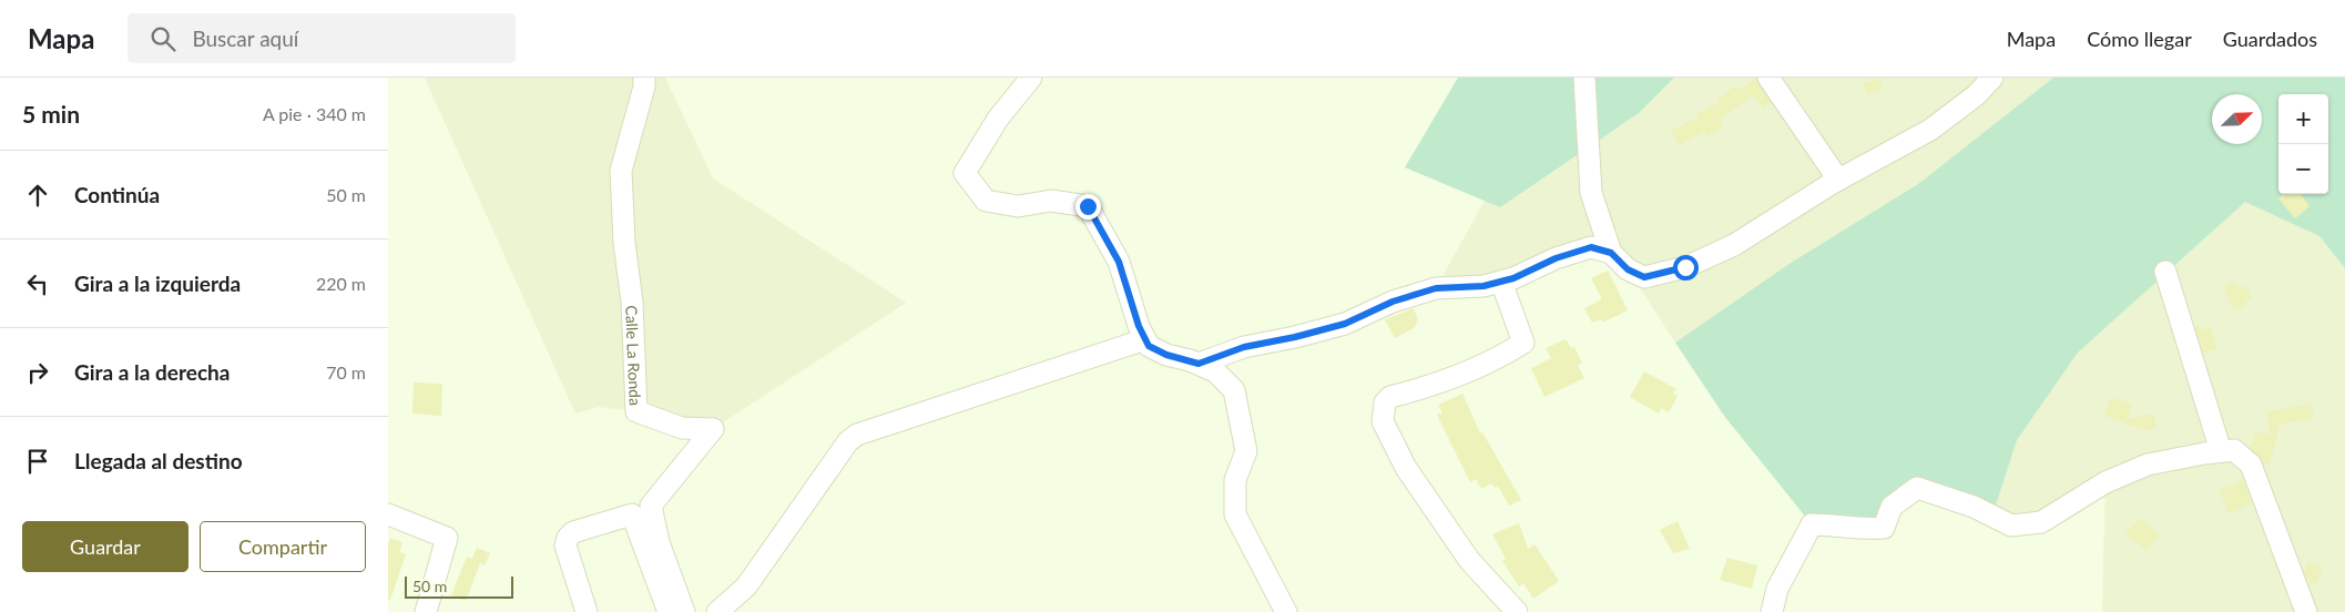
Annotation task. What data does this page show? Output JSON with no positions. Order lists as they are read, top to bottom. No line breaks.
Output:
{"streets":{"street":["Calle La Ronda"]},"scale_bar":"50 m","north":"top right","page":{"header":"Mapa","search":"Buscar aquí","nav":["Mapa","Cómo llegar","Guardados"],"heading":["5 min","A pie · 340 m"],"map_buttons":["+","−"],"list":[["Continúa","50 m"],["Gira a la izquierda","220 m"],["Gira a la derecha","70 m"],"Llegada al destino"],"buttons":["Guardar","Compartir"],"scale":"50 m"}}
